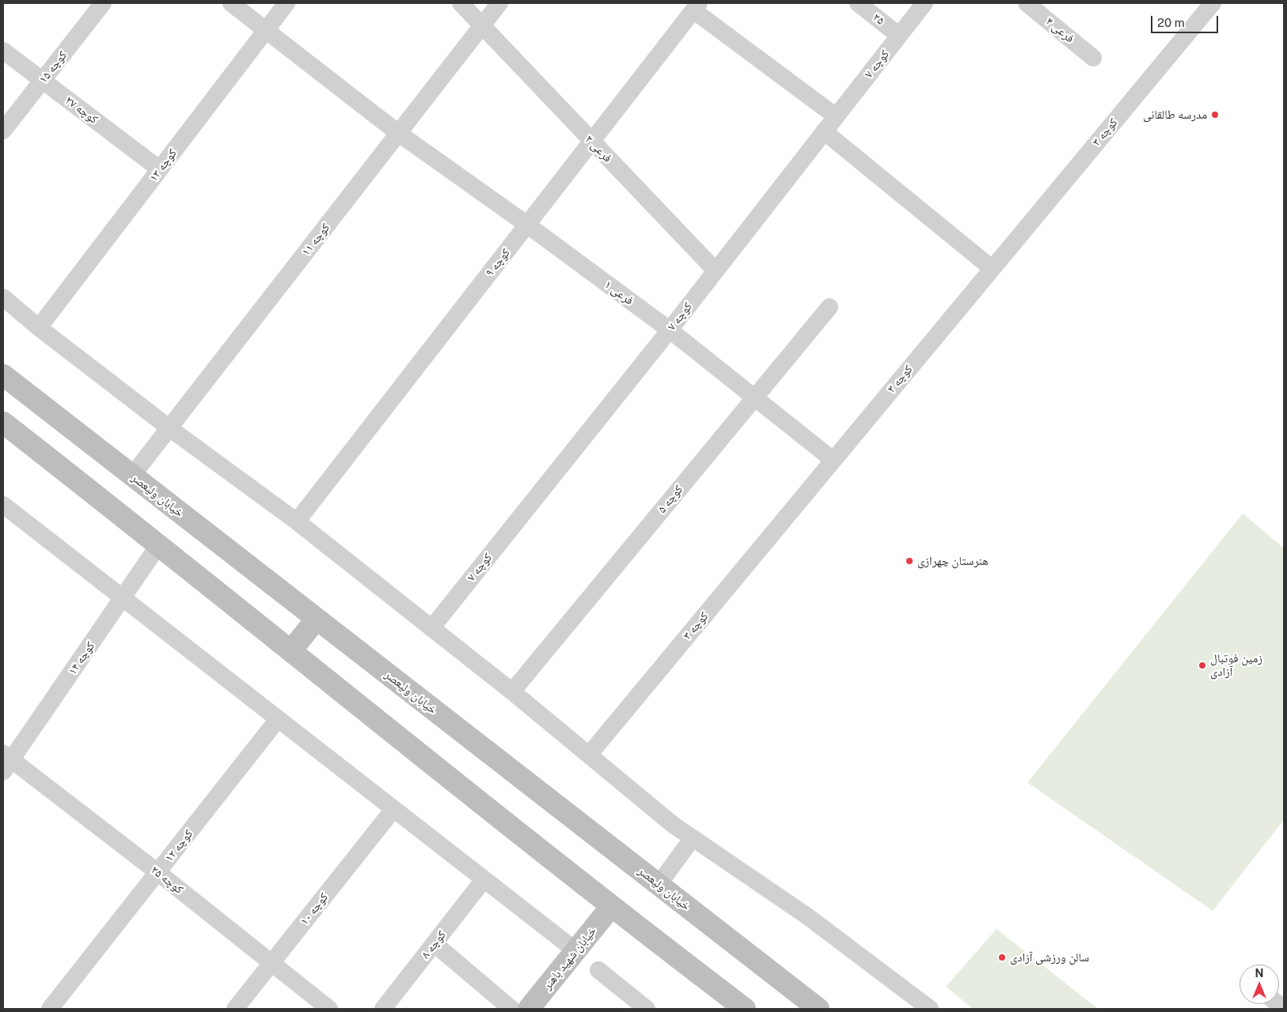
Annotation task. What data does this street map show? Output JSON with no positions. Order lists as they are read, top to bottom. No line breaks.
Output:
{"streets":{"street":["۲۵","فرعی ۴","کوچه ۷","کوچه ۱۵","کوچه ۲۷","کوچه ۳","فرعی ۲","کوچه ۱۳","کوچه ۱۱","کوچه ۹","فرعی ۱","خیابان ولیعصر","کوچه ۵","کوچه ۱۴","کوچه ۱۲","کوچه ۲۵","کوچه ۱۰","کوچه ۸","خیابان شهید باهنر"]},"crossings":[["۲۵","کوچه ۷"],["کوچه ۷","فرعی ۲"],["کوچه ۷","فرعی ۱"],["کوچه ۱۵","کوچه ۲۷"],["کوچه ۲۷","کوچه ۱۳"],["کوچه ۳","فرعی ۱"],["فرعی ۲","کوچه ۱۱"],["فرعی ۲","کوچه ۹"],["کوچه ۱۳","فرعی ۱"],["کوچه ۱۱","فرعی ۱"],["کوچه ۱۱","خیابان ولیعصر"],["کوچه ۹","فرعی ۱"],["فرعی ۱","کوچه ۵"],["کوچه ۱۴","کوچه ۲۵"],["کوچه ۱۲","کوچه ۲۵"],["کوچه ۲۵","کوچه ۱۰"]],"places":["مدرسه طالقانی","هنرستان چهرازی","زمین فوتبال آزادی","سالن ورزشی آزادی"],"scale_bar":"20 m","north":"top"}
